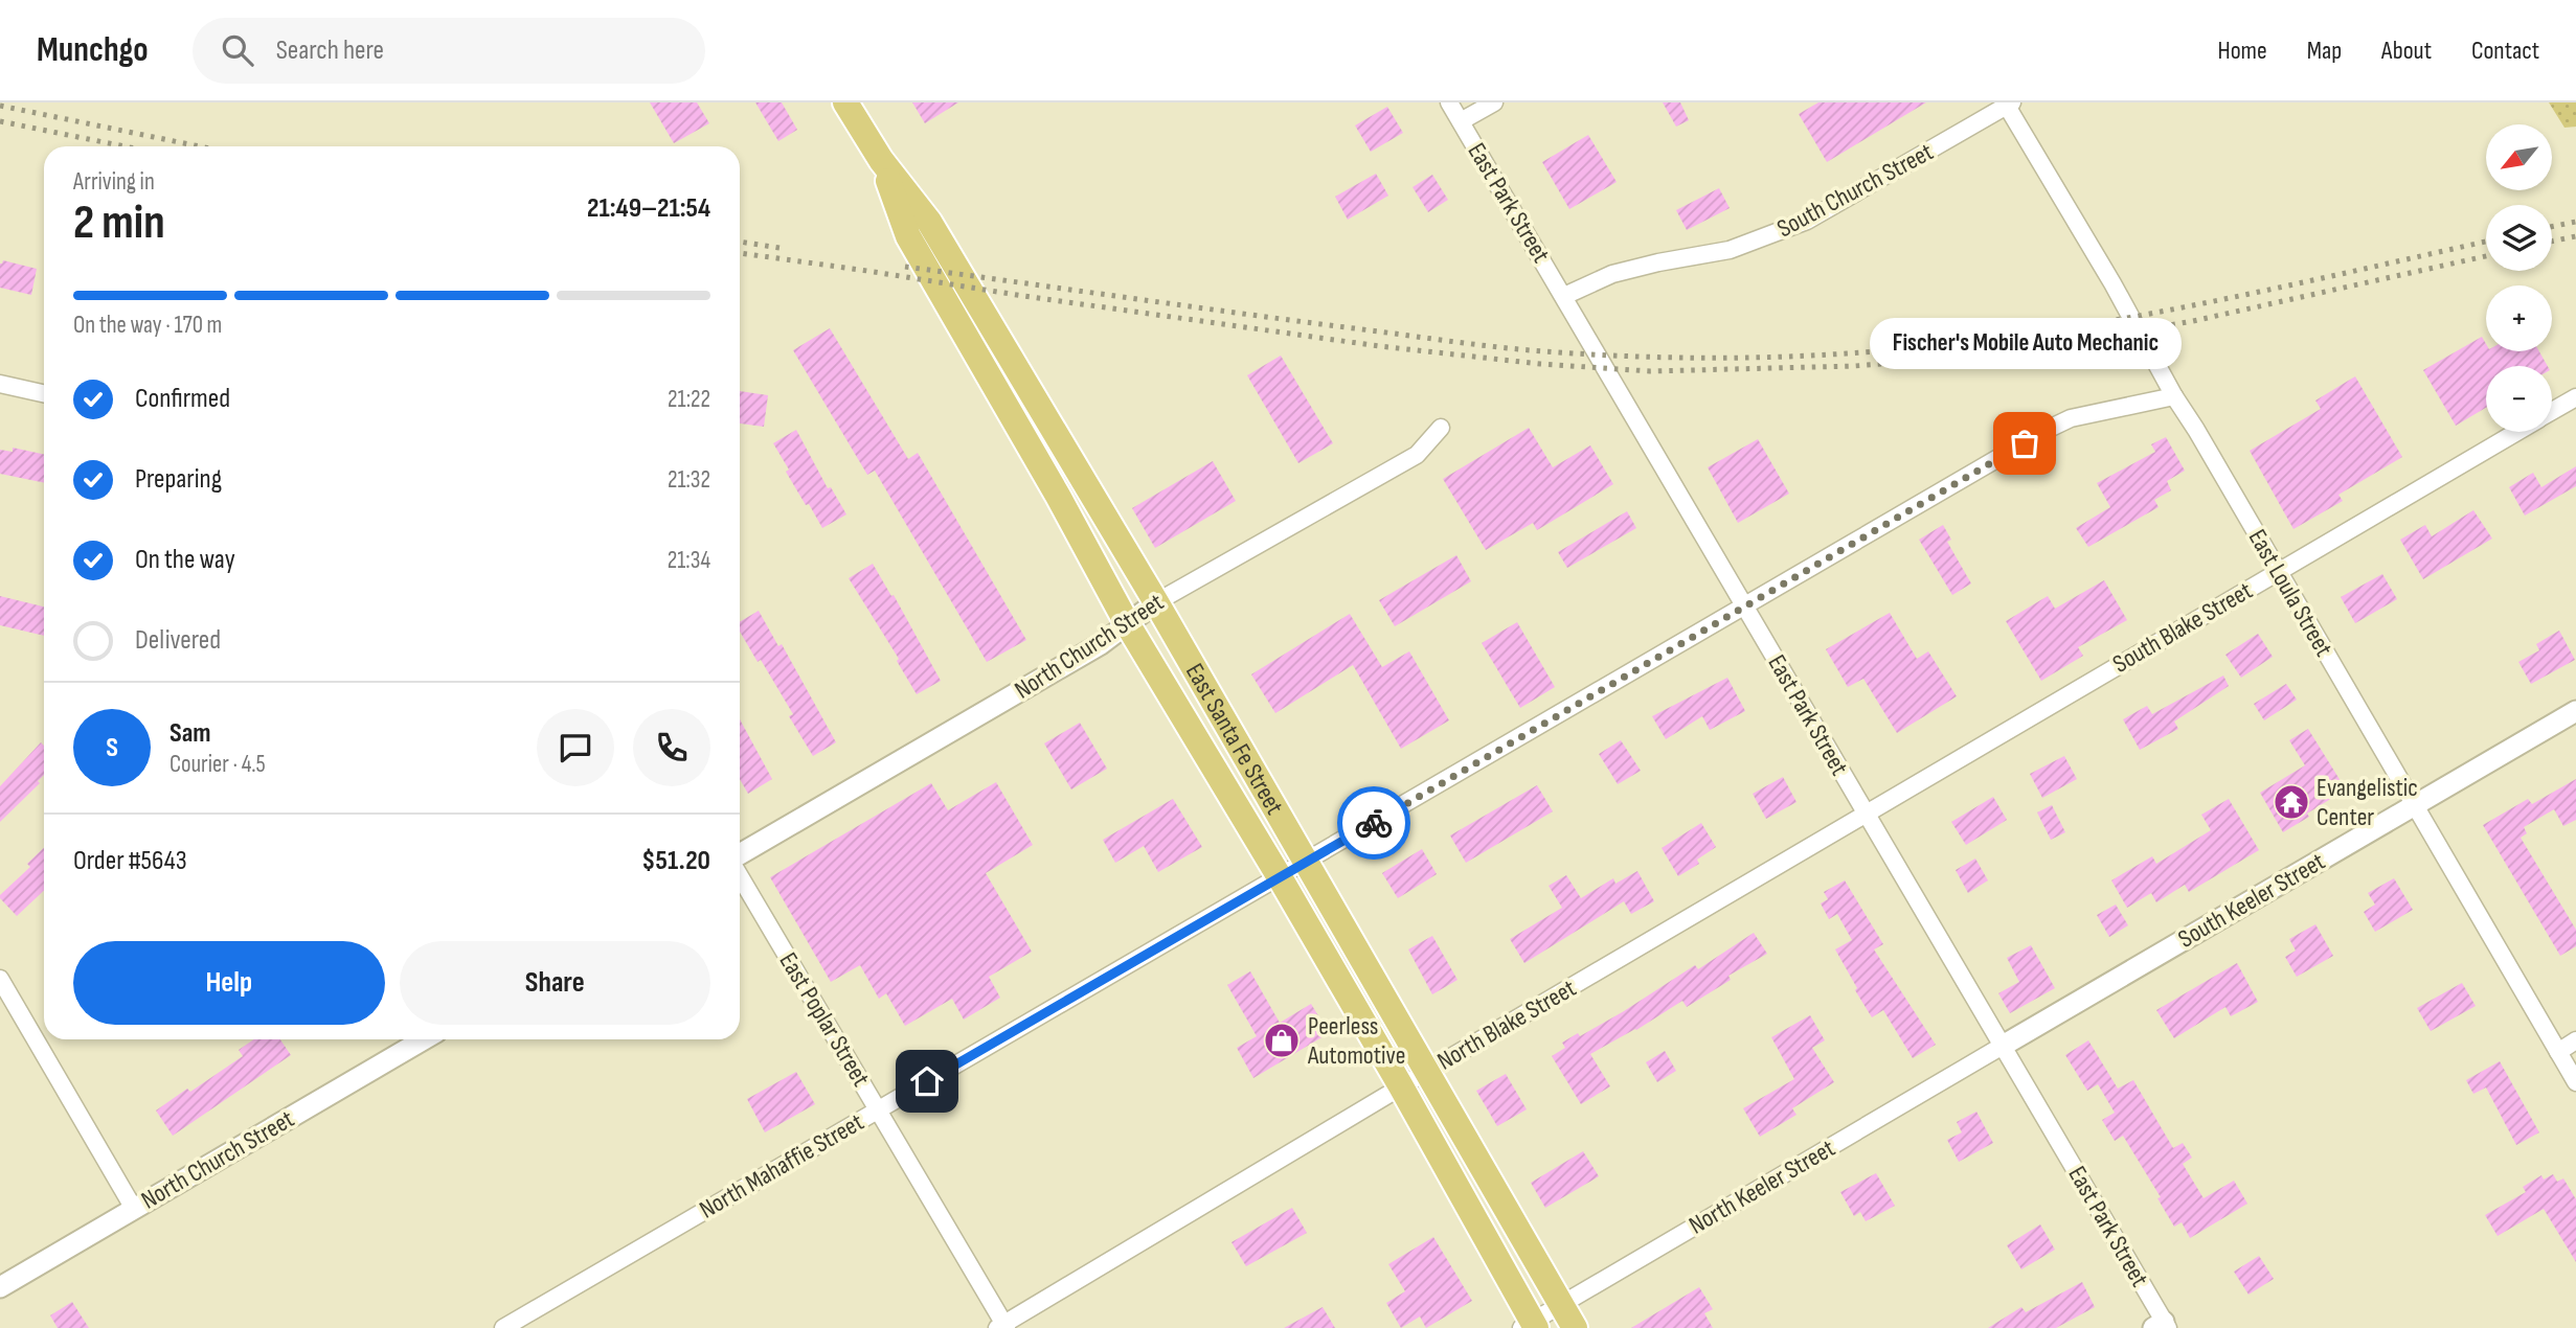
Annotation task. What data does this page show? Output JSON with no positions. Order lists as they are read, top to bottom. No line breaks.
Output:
{"streets":{"main road":["East Santa Fe Street"],"street":["South Church Street","East Park Street","East Loula Street","South Blake Street","North Church Street","South Keeler Street","East Poplar Street","North Blake Street","North Mahaffie Street","North Keeler Street"]},"crossings":[["South Church Street","East Park Street"],["South Church Street","East Loula Street"],["East Park Street","South Blake Street"],["East Park Street","South Keeler Street"],["East Park Street","North Blake Street"],["East Park Street","North Mahaffie Street"],["East Park Street","North Keeler Street"],["East Loula Street","South Blake Street"],["East Loula Street","South Keeler Street"],["East Loula Street","North Mahaffie Street"],["South Blake Street","North Blake Street"],["North Church Street","East Santa Fe Street"],["East Santa Fe Street","North Blake Street"],["East Santa Fe Street","North Mahaffie Street"],["East Santa Fe Street","North Keeler Street"],["South Keeler Street","North Keeler Street"],["East Poplar Street","North Blake Street"],["East Poplar Street","North Mahaffie Street"]],"places":{"other":["Fischer's Mobile Auto Mechanic"],"temple":["Evangelistic Center"],"shop":["Peerless Automotive"]},"north":"bottom left","page":{"header":"Munchgo","search":"Search here","nav":["Home","Map","About","Contact"],"map_buttons":["+","−"],"heading":["2 min","Arriving in","21:49–21:54"],"panel":["Sam","Courier · 4.5","Order #5643","$51.20"],"bar":"On the way · 170 m","bubble":"Fischer's Mobile Auto Mechanic","list":[["Confirmed","21:22"],["Preparing","21:32"],["On the way","21:34"],"Delivered"],"round":"S","buttons":["Help","Share"]}}
